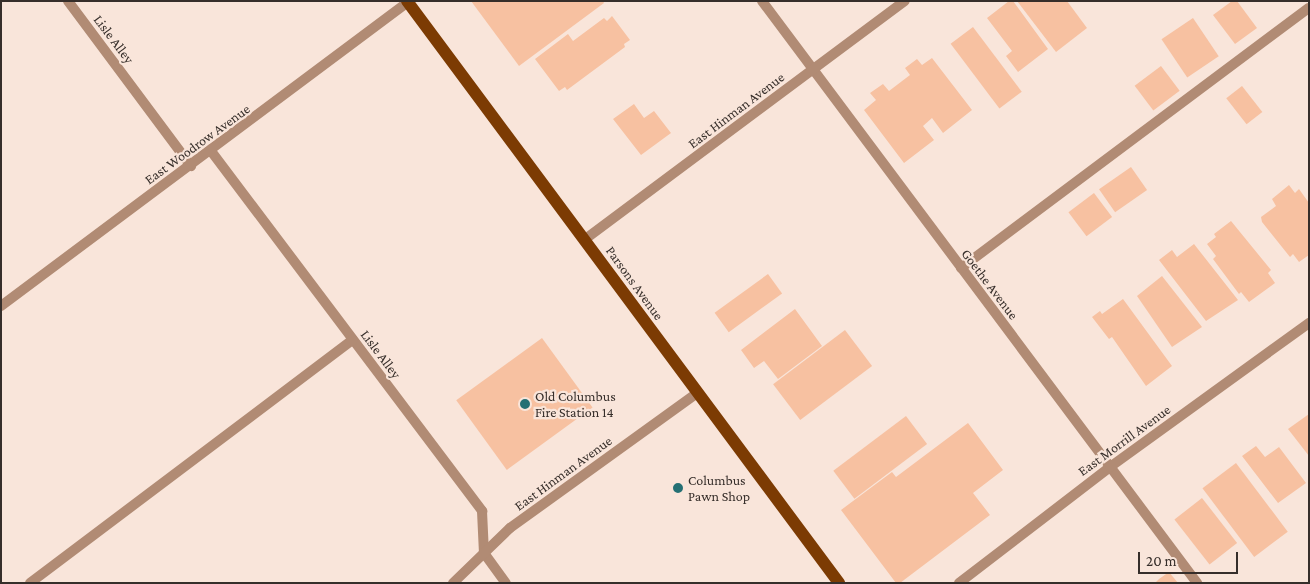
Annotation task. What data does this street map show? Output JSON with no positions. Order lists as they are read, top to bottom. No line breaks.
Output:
{"streets":{"main road":["Parsons Avenue"],"street":["Lisle Alley","East Hinman Avenue","East Woodrow Avenue","Goethe Avenue","East Morrill Avenue"]},"crossings":[["Lisle Alley","East Hinman Avenue"],["Lisle Alley","East Woodrow Avenue"],["East Hinman Avenue","Parsons Avenue"],["East Hinman Avenue","Goethe Avenue"],["East Woodrow Avenue","Parsons Avenue"],["Goethe Avenue","East Morrill Avenue"]],"places":["Old Columbus Fire Station 14","Columbus Pawn Shop"],"scale_bar":"20 m"}
